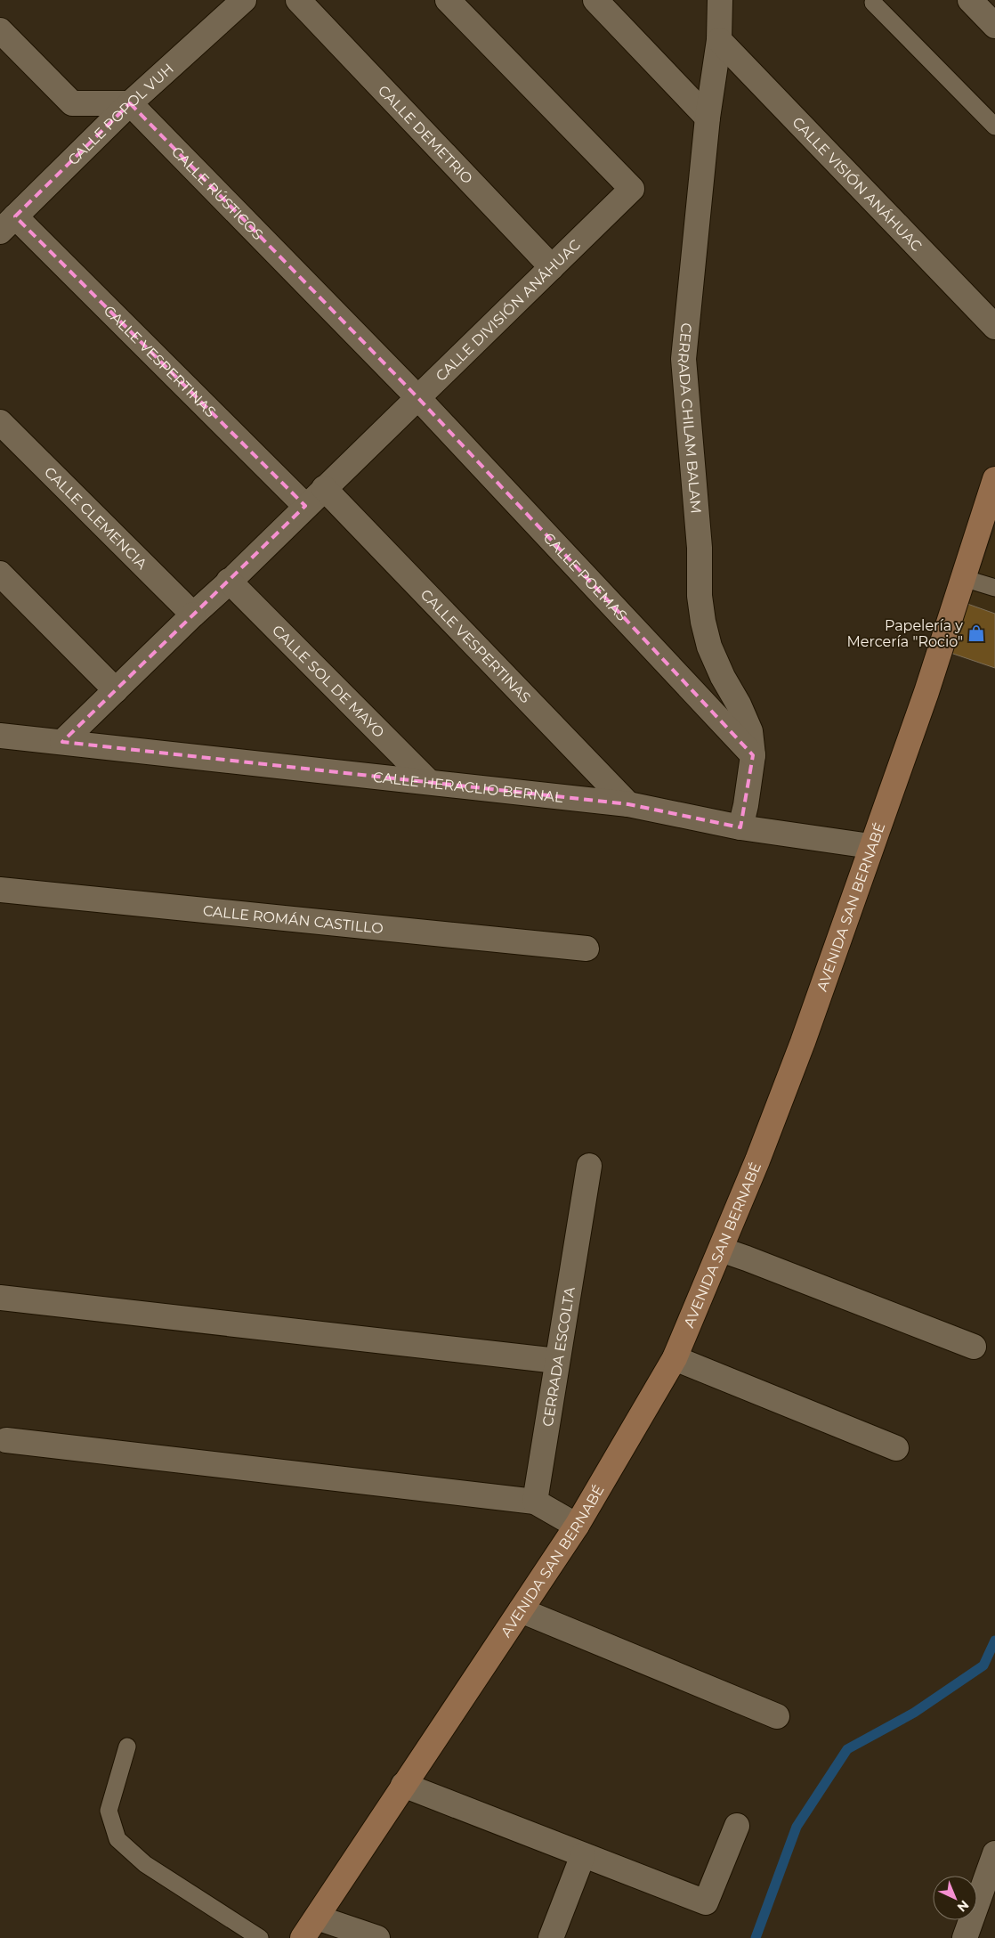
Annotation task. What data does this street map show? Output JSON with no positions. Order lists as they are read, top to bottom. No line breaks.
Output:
{"streets":{"main road":["AVENIDA SAN BERNABÉ"],"street":["CALLE POPOL VUH","CALLE DEMETRIO","CALLE VISIÓN ANÁHUAC","CALLE RÚSTICOS","CALLE DIVISIÓN ANÁHUAC","CALLE VESPERTINAS","CERRADA CHILAM BALAM","CALLE CLEMENCIA","CALLE POEMAS","CALLE SOL DE MAYO","CALLE HERACLIO BERNAL","CALLE ROMÁN CASTILLO","CERRADA ESCOLTA"]},"crossings":[["CALLE POPOL VUH","CALLE RÚSTICOS"],["CALLE POPOL VUH","CALLE VESPERTINAS"],["CALLE DEMETRIO","CALLE DIVISIÓN ANÁHUAC"],["CALLE VISIÓN ANÁHUAC","CERRADA CHILAM BALAM"],["CALLE RÚSTICOS","CALLE DIVISIÓN ANÁHUAC"],["CALLE RÚSTICOS","CALLE POEMAS"],["CALLE DIVISIÓN ANÁHUAC","CALLE VESPERTINAS"],["CALLE DIVISIÓN ANÁHUAC","CALLE CLEMENCIA"],["CALLE DIVISIÓN ANÁHUAC","CALLE POEMAS"],["CALLE DIVISIÓN ANÁHUAC","CALLE SOL DE MAYO"],["CALLE DIVISIÓN ANÁHUAC","CALLE HERACLIO BERNAL"],["CALLE VESPERTINAS","CALLE HERACLIO BERNAL"],["CERRADA CHILAM BALAM","CALLE POEMAS"],["CERRADA CHILAM BALAM","CALLE HERACLIO BERNAL"],["CALLE SOL DE MAYO","CALLE HERACLIO BERNAL"],["CALLE HERACLIO BERNAL","AVENIDA SAN BERNABÉ"]],"places":{"shop":["Papelería y Mercería \"Rocio\""]},"north":"bottom right"}
